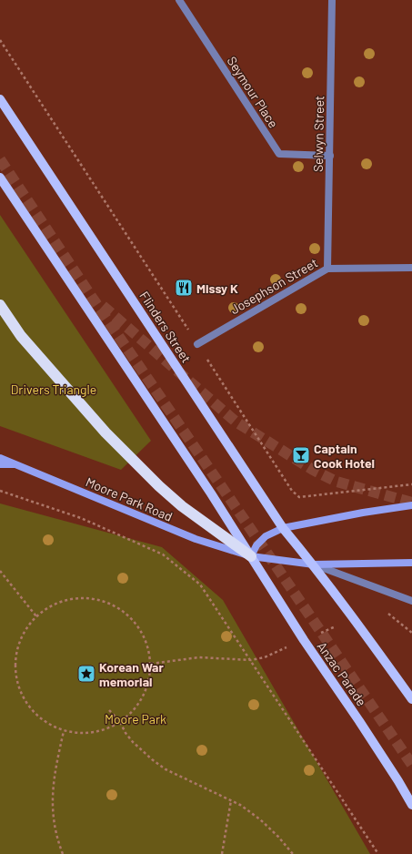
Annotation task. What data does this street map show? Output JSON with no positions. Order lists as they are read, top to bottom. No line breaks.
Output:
{"streets":{"main road":["Flinders Street","Moore Park Road","Anzac Parade"],"street":["Seymour Place","Selwyn Street","Josephson Street"]},"crossings":[["Seymour Place","Selwyn Street"],["Selwyn Street","Josephson Street"],["Josephson Street","Flinders Street"],["Flinders Street","Moore Park Road"],["Moore Park Road","Anzac Parade"]],"parks":["Drivers Triangle","Moore Park"],"places":{"restaurant":["Missy K"],"bar":["Captain Cook Hotel"],"place":["Korean War memorial"]}}
